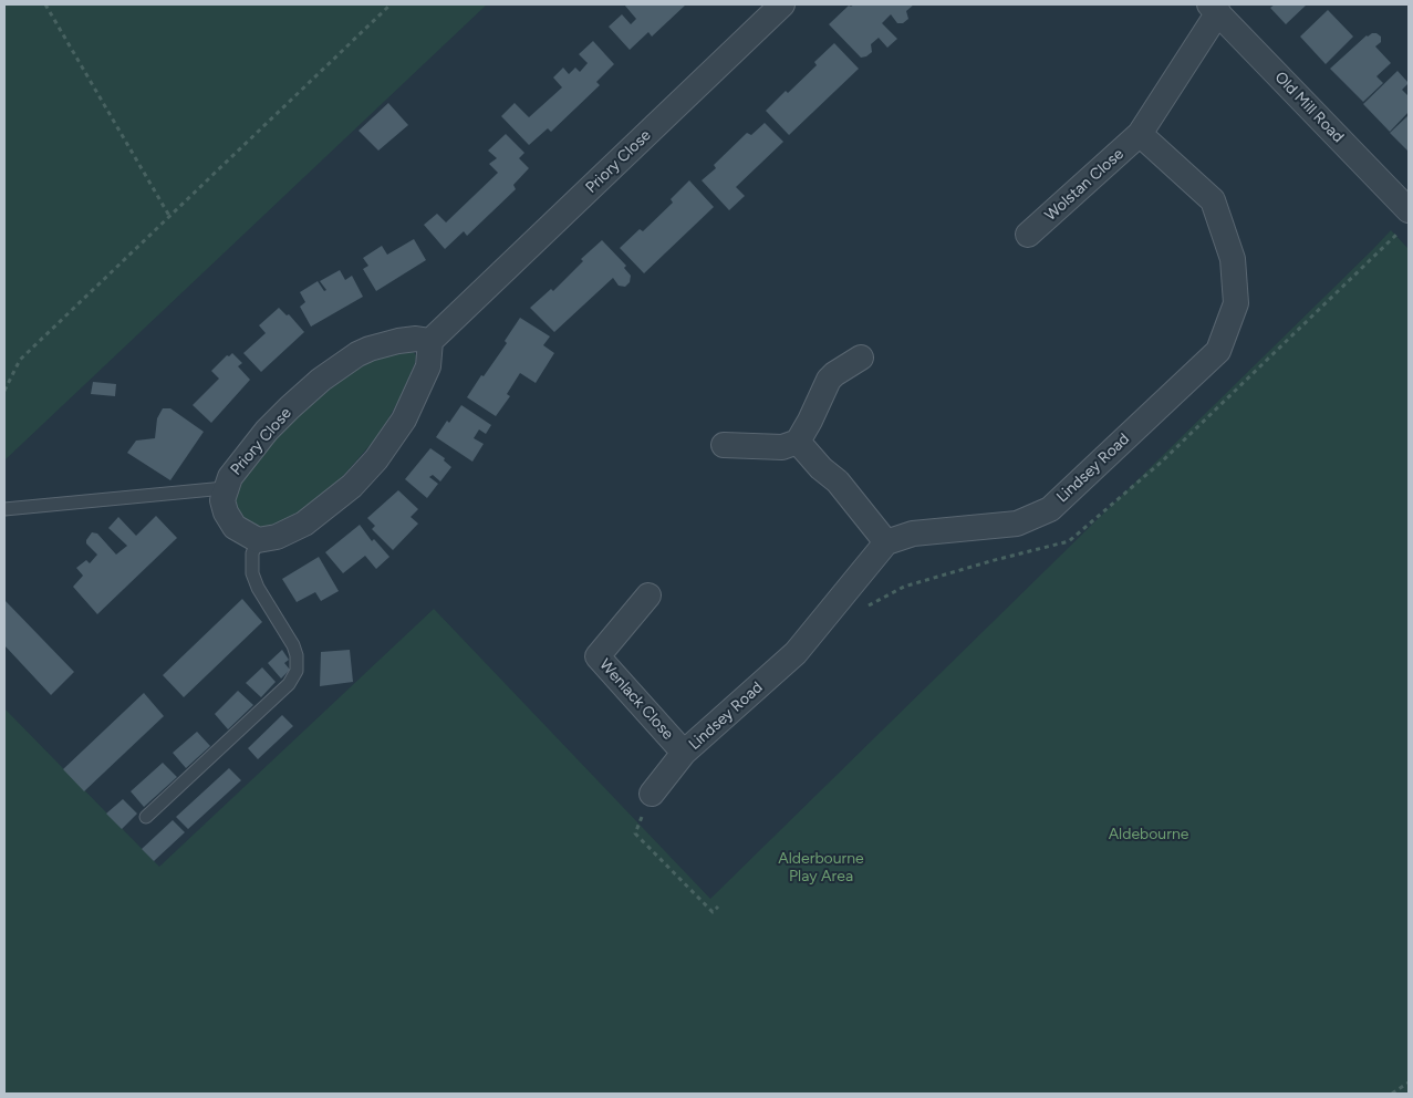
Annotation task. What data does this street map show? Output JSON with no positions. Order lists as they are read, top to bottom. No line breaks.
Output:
{"streets":{"street":["Old Mill Road","Priory Close","Wolstan Close","Lindsey Road","Wenlack Close"]},"crossings":[["Wolstan Close","Lindsey Road"],["Lindsey Road","Wenlack Close"]],"parks":["Aldebourne","Alderbourne Play Area"]}
